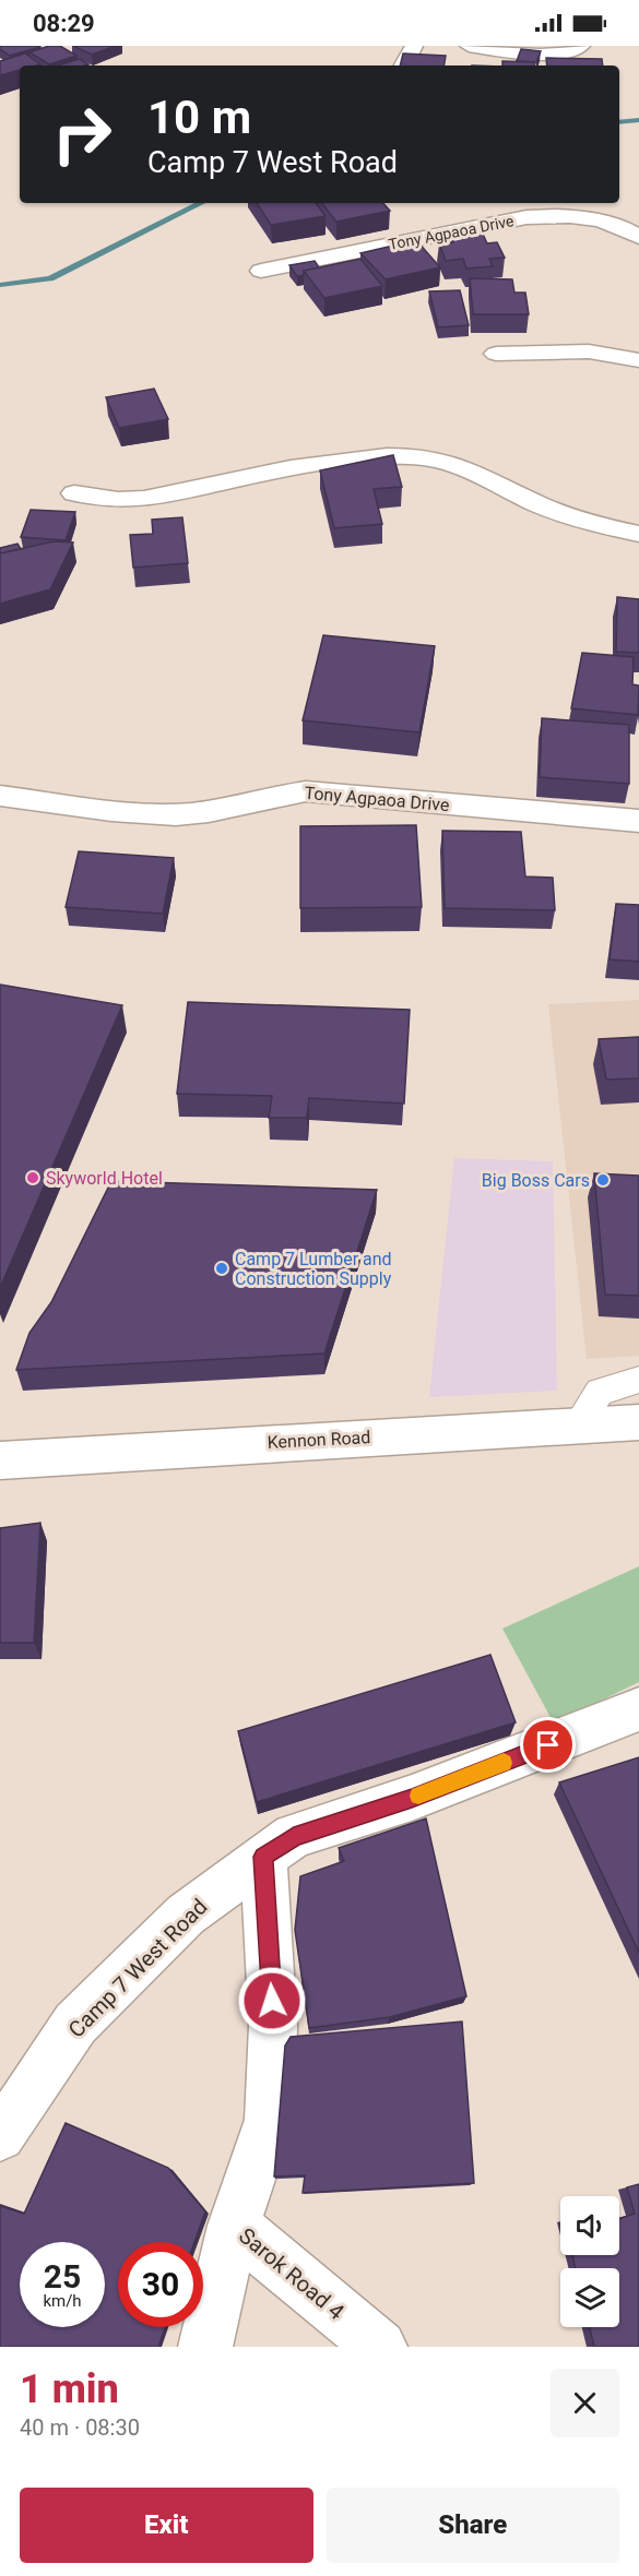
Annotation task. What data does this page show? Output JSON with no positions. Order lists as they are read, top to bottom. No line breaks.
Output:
{"streets":{"main road":["Tony Agpaoa Drive","Kennon Road","Camp 7 West Road","Sarok Road 4"]},"crossings":[["Camp 7 West Road","Sarok Road 4"]],"places":["Skyworld Hotel","Big Boss Cars","Camp 7 Lumber and Construction Supply"],"page":{"status":"08:29","turn":["10 m","Camp 7 West Road"],"speed":"25 km/h","limit":"30","heading":["1 min","40 m · 08:30"],"buttons":["Exit","Share"]}}
